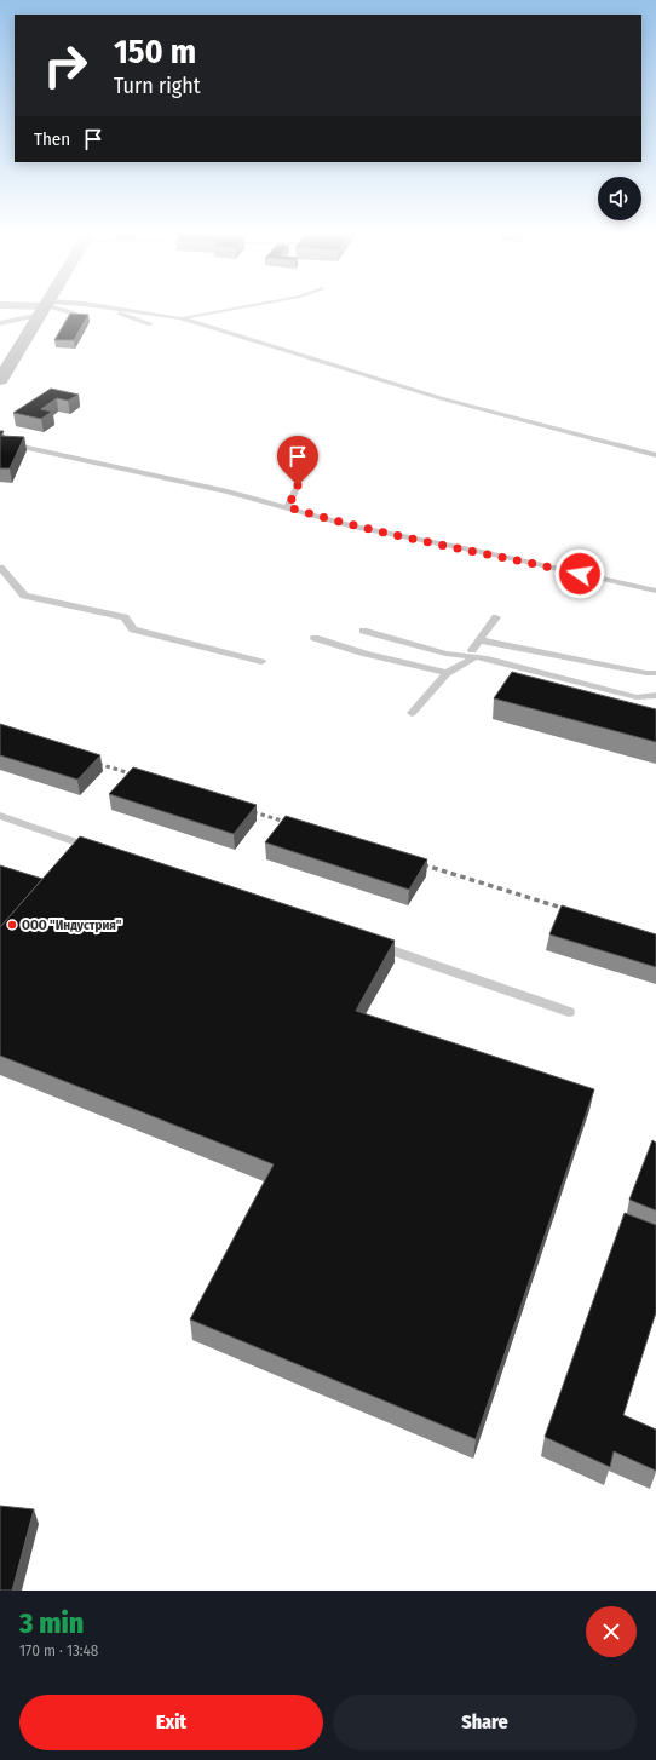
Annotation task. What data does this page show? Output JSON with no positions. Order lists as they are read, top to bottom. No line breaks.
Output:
{"places":["ООО \"Индустрия\""],"page":{"turn":["150 m","Turn right"],"then":"Then","heading":["3 min","170 m · 13:48"],"buttons":["Exit","Share"]}}
